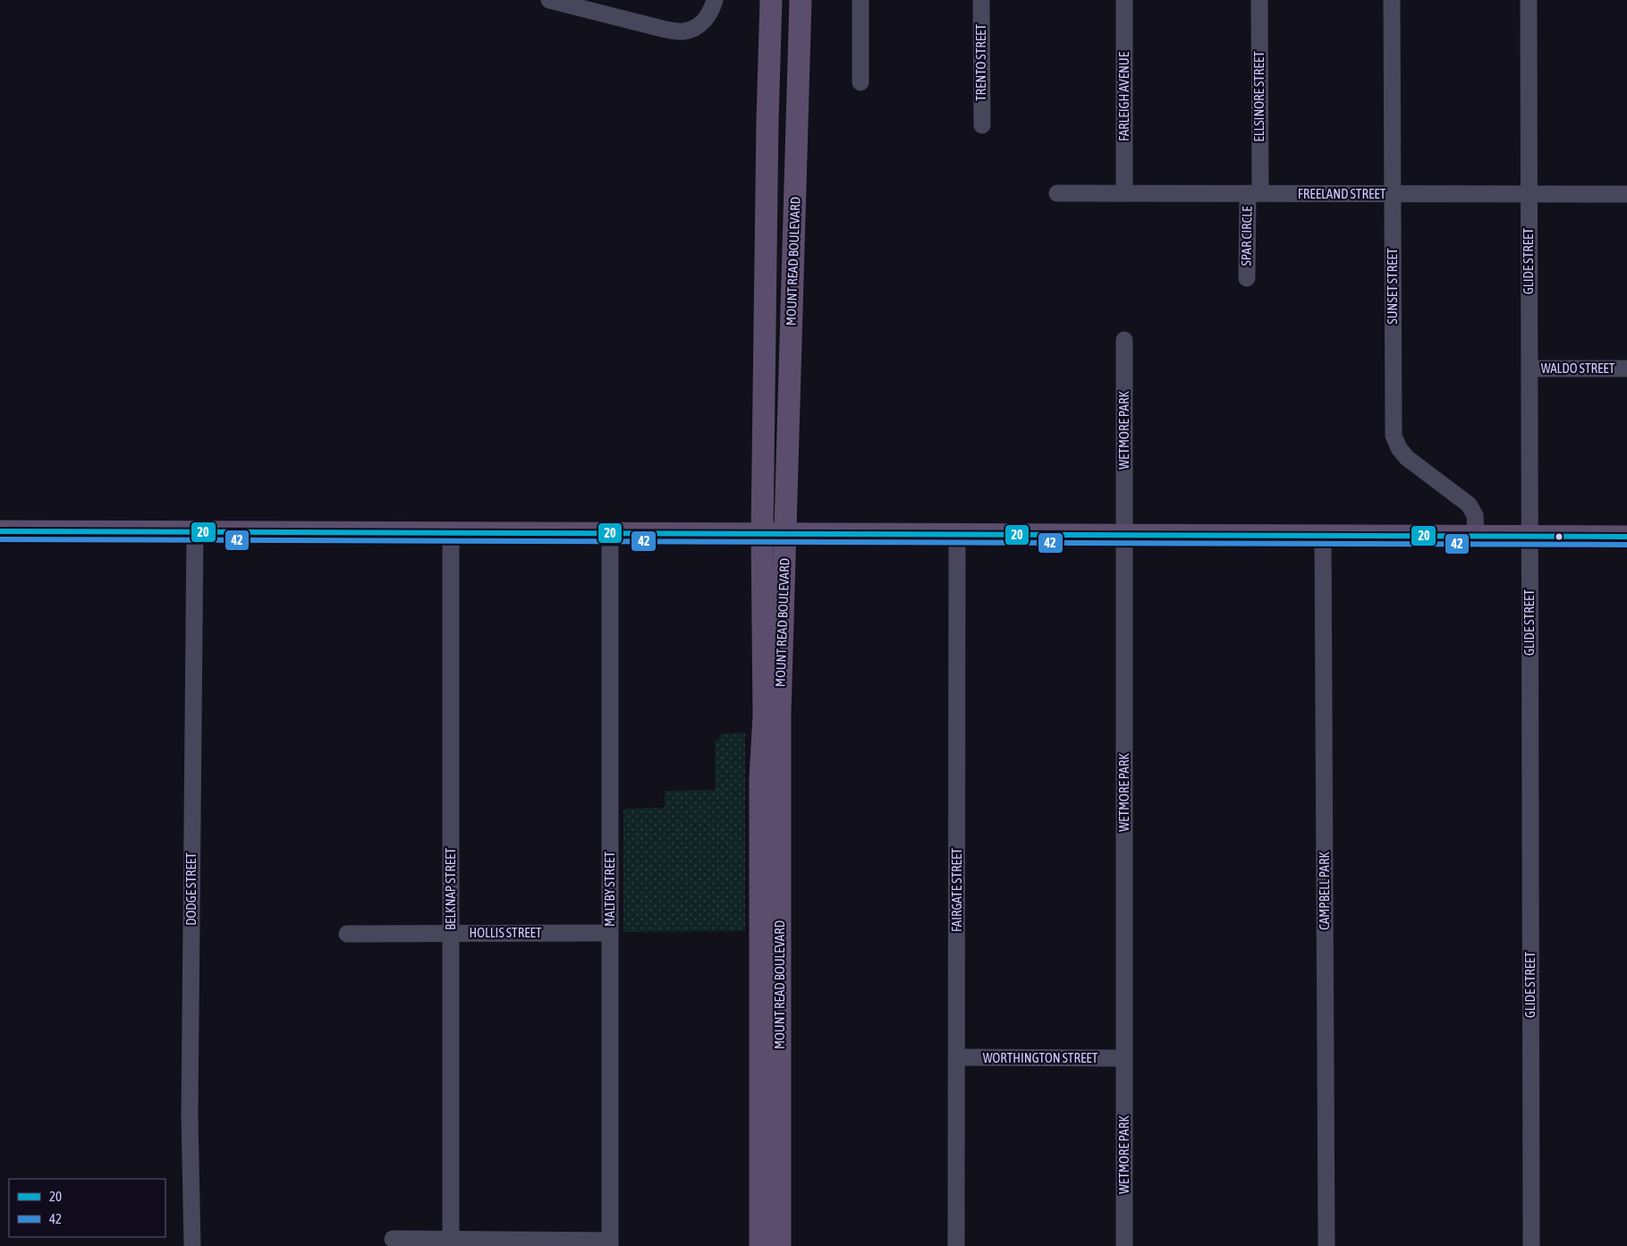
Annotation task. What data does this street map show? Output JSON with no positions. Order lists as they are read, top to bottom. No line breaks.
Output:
{"streets":{"main road":["MOUNT READ BOULEVARD"],"street":["TRENTO STREET","FARLEIGH AVENUE","ELLSINORE STREET","FREELAND STREET","SPAR CIRCLE","GLIDE STREET","SUNSET STREET","WALDO STREET","WETMORE PARK","DODGE STREET","BELKNAP STREET","MALTBY STREET","FAIRGATE STREET","CAMPBELL PARK","HOLLIS STREET","WORTHINGTON STREET"]},"crossings":[["FARLEIGH AVENUE","FREELAND STREET"],["ELLSINORE STREET","FREELAND STREET"],["ELLSINORE STREET","SPAR CIRCLE"],["FREELAND STREET","SPAR CIRCLE"],["FREELAND STREET","GLIDE STREET"],["FREELAND STREET","SUNSET STREET"],["GLIDE STREET","WALDO STREET"],["WETMORE PARK","WORTHINGTON STREET"],["BELKNAP STREET","HOLLIS STREET"],["MALTBY STREET","HOLLIS STREET"],["FAIRGATE STREET","WORTHINGTON STREET"]],"lines":["transit line 20","transit line 42"],"legend":["20","42"]}
